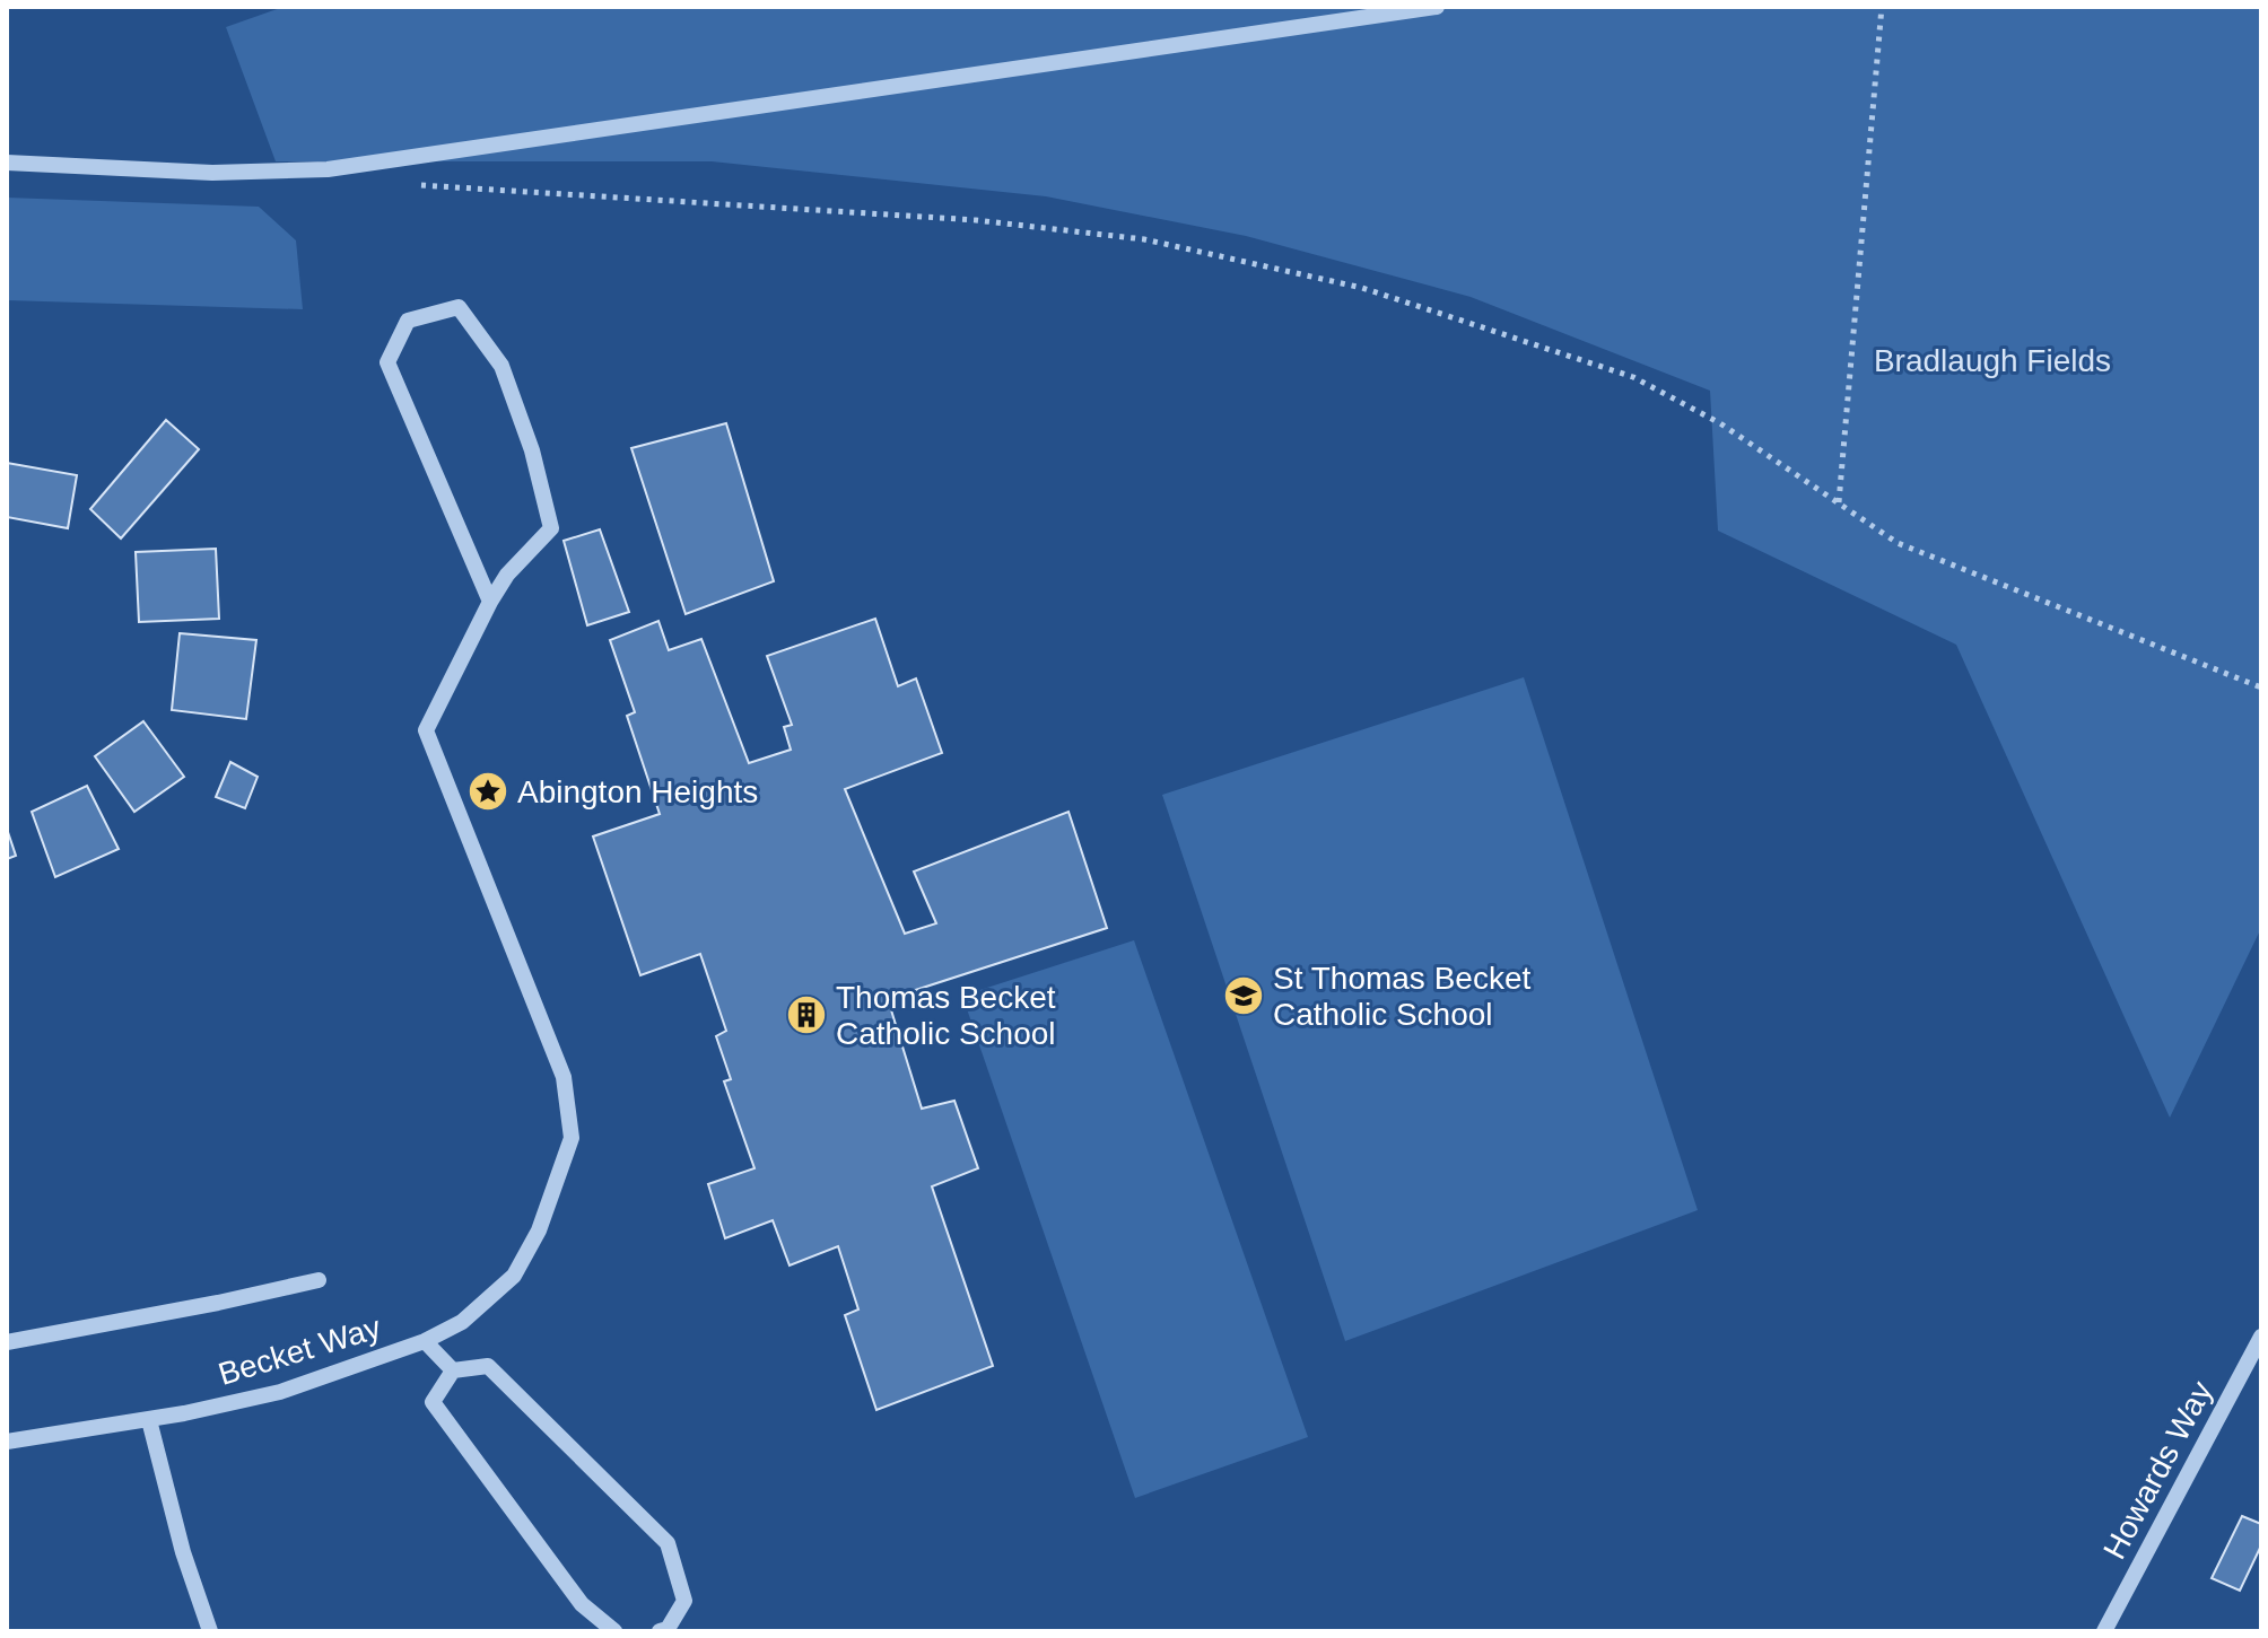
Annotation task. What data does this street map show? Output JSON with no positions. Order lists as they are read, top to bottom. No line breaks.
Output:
{"streets":{"street":["Becket Way","Howards Way"]},"parks":["Bradlaugh Fields"],"places":{"place":["Abington Heights"],"school or university":["St Thomas Becket Catholic School"],"building":["Thomas Becket Catholic School"]}}
